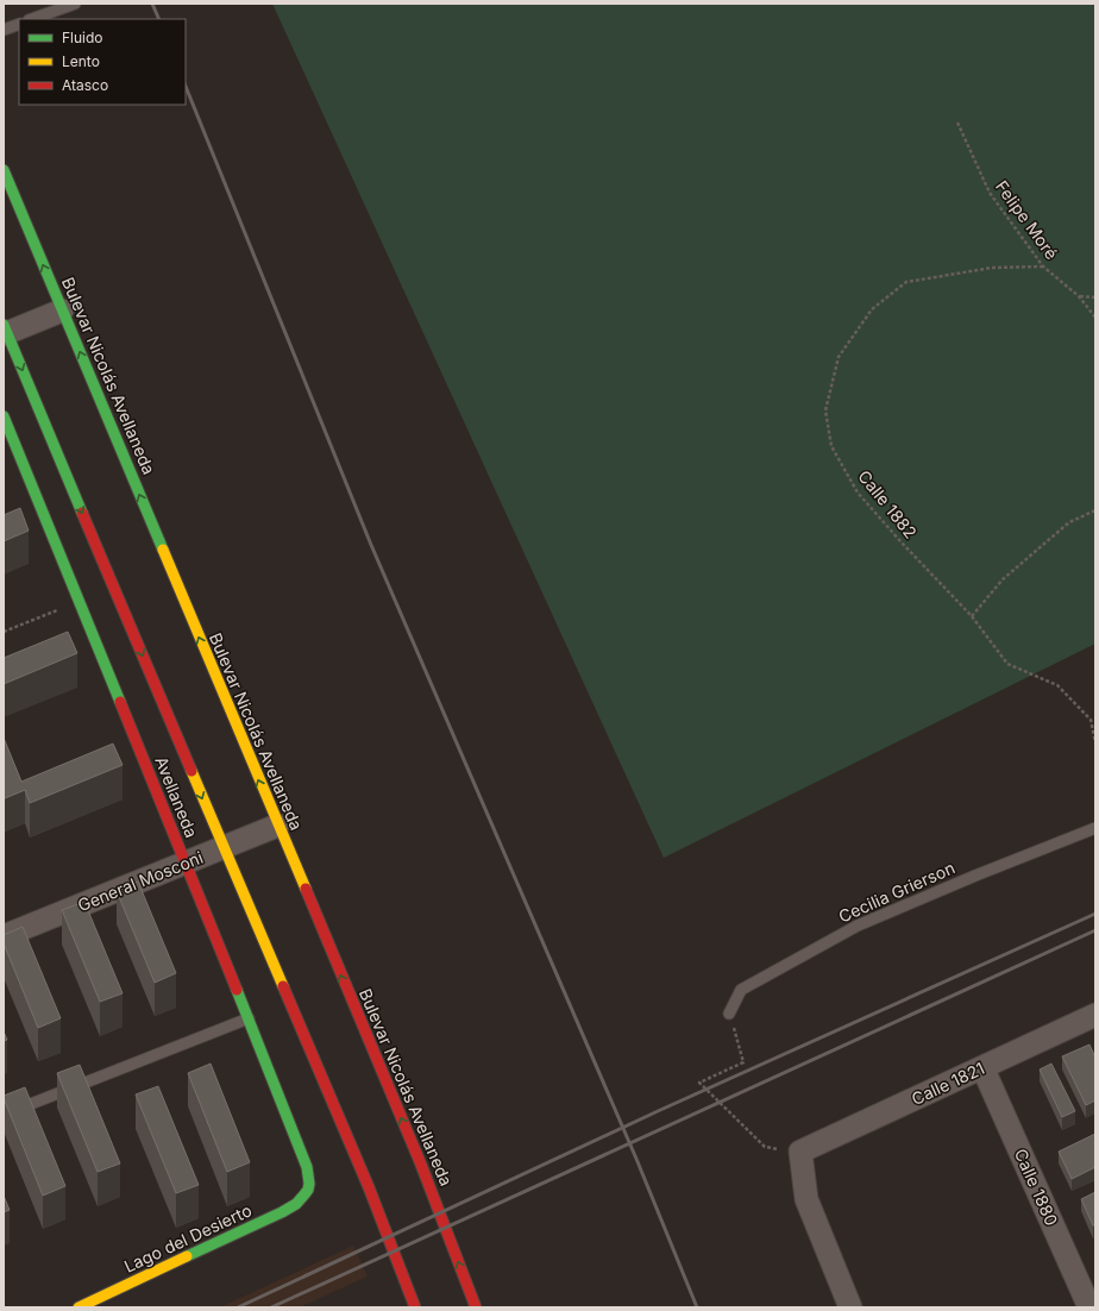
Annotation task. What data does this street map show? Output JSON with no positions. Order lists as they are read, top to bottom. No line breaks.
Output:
{"streets":{"main road":["Bulevar Nicolás Avellaneda","Avellaneda","Lago del Desierto"],"street":["General Mosconi","Calle 1821","Calle 1880"],"lane":["Cecilia Grierson"],"path":["Felipe Moré","Calle 1882"]},"crossings":[["Felipe Moré","Calle 1882"],["Bulevar Nicolás Avellaneda","General Mosconi"],["Avellaneda","General Mosconi"],["Avellaneda","Lago del Desierto"],["Calle 1821","Calle 1880"]],"legend":["Fluido","Lento","Atasco"]}
